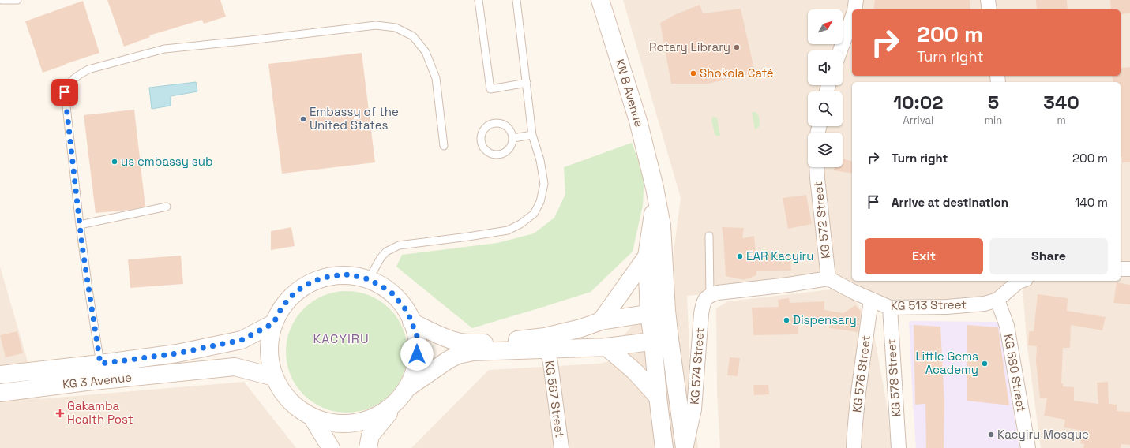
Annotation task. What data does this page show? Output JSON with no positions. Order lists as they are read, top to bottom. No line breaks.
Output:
{"streets":{"main road":["KN 8 Avenue","KG 574 Street","KG 3 Avenue"],"street":["KG 572 Street","KG 513 Street","KG 580 Street","KG 576 Street","KG 578 Street","KG 567 Street"]},"crossings":[["KN 8 Avenue","KG 574 Street"],["KG 572 Street","KG 513 Street"],["KG 513 Street","KG 580 Street"],["KG 513 Street","KG 576 Street"],["KG 513 Street","KG 578 Street"]],"districts":["KACYIRU"],"places":{"other":["Rotary Library","Shokola Café","Embassy of the United States","us embassy sub","EAR Kacyiru","Dispensary","Little Gems Academy","Kacyiru Mosque"],"health":["Gakamba Health Post"]},"north":"top right","page":{"turn":["200 m","Turn right"],"eta":["10:02","Arrival","5","min","340","m"],"list":[{"name":"Turn right","value":"200 m"},{"name":"Arrive at destination","value":"140 m"}],"buttons":["Exit","Share"]}}
